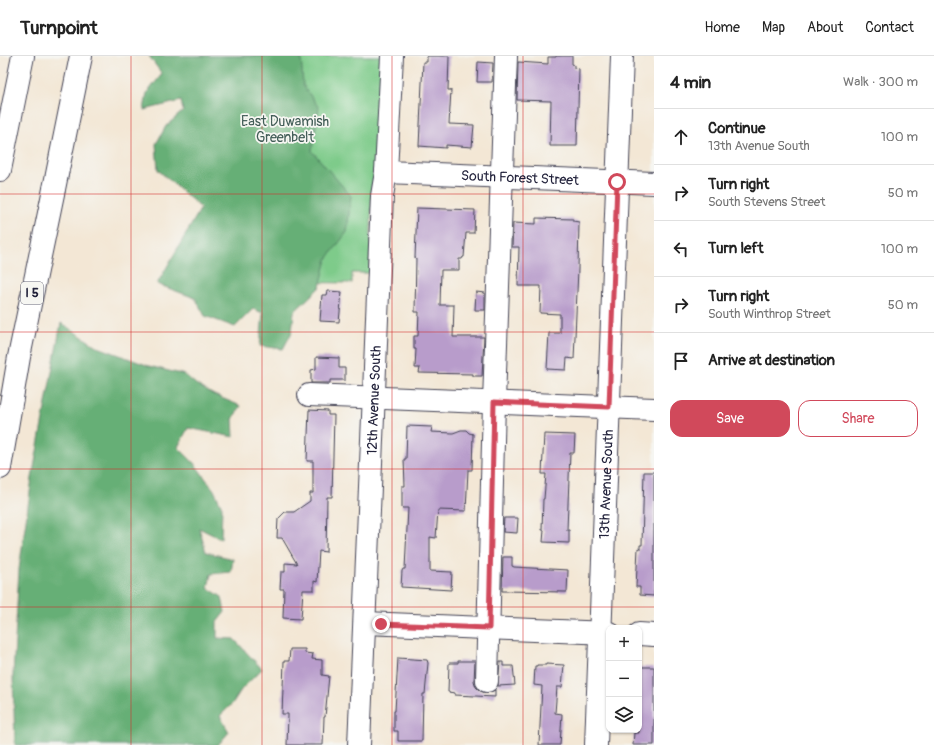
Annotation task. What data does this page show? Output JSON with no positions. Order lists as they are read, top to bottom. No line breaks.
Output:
{"streets":{"main road":["South Forest Street","I 5","12th Avenue South","13th Avenue South"]},"crossings":[["South Forest Street","12th Avenue South"],["South Forest Street","13th Avenue South"]],"parks":["East Duwamish Greenbelt"],"page":{"header":"Turnpoint","nav":["Home","Map","About","Contact"],"heading":["4 min","Walk · 300 m"],"list":[["Continue","13th Avenue South","100 m"],["Turn right","South Stevens Street","50 m"],["Turn left","100 m"],["Turn right","South Winthrop Street","50 m"],"Arrive at destination"],"buttons":["Save","Share"],"map_buttons":["+","−"]}}
